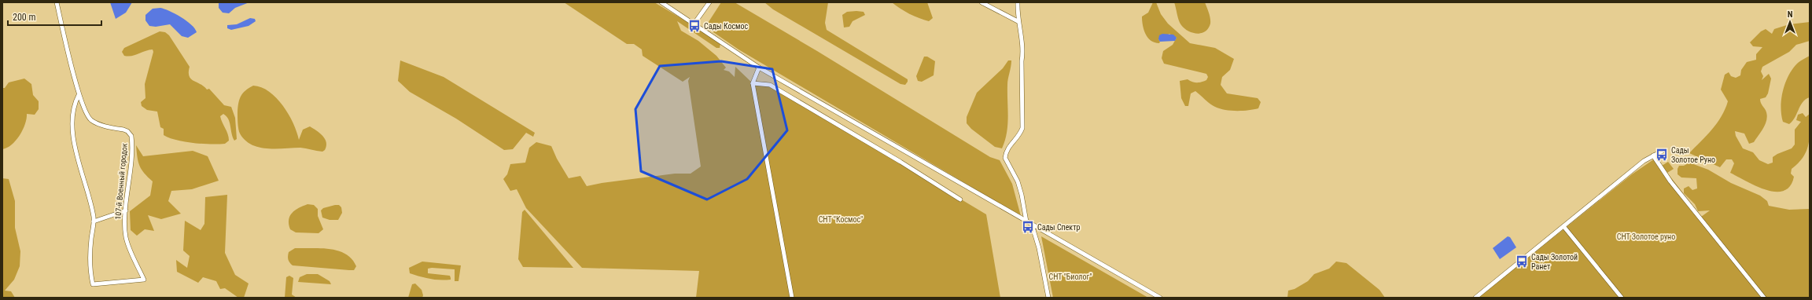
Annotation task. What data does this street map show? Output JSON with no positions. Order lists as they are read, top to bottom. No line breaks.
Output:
{"streets":{"street":["107-й Военный городок"]},"parks":["СНТ \"Космос\"","СНТ Золотое руно","СНТ \"Биолог\""],"places":{"bus stop":["Сады Космос","Сады Золотое Руно","Сады Спектр","Сады Золотой Ранет"]},"scale_bar":"200 m","north":"top"}
